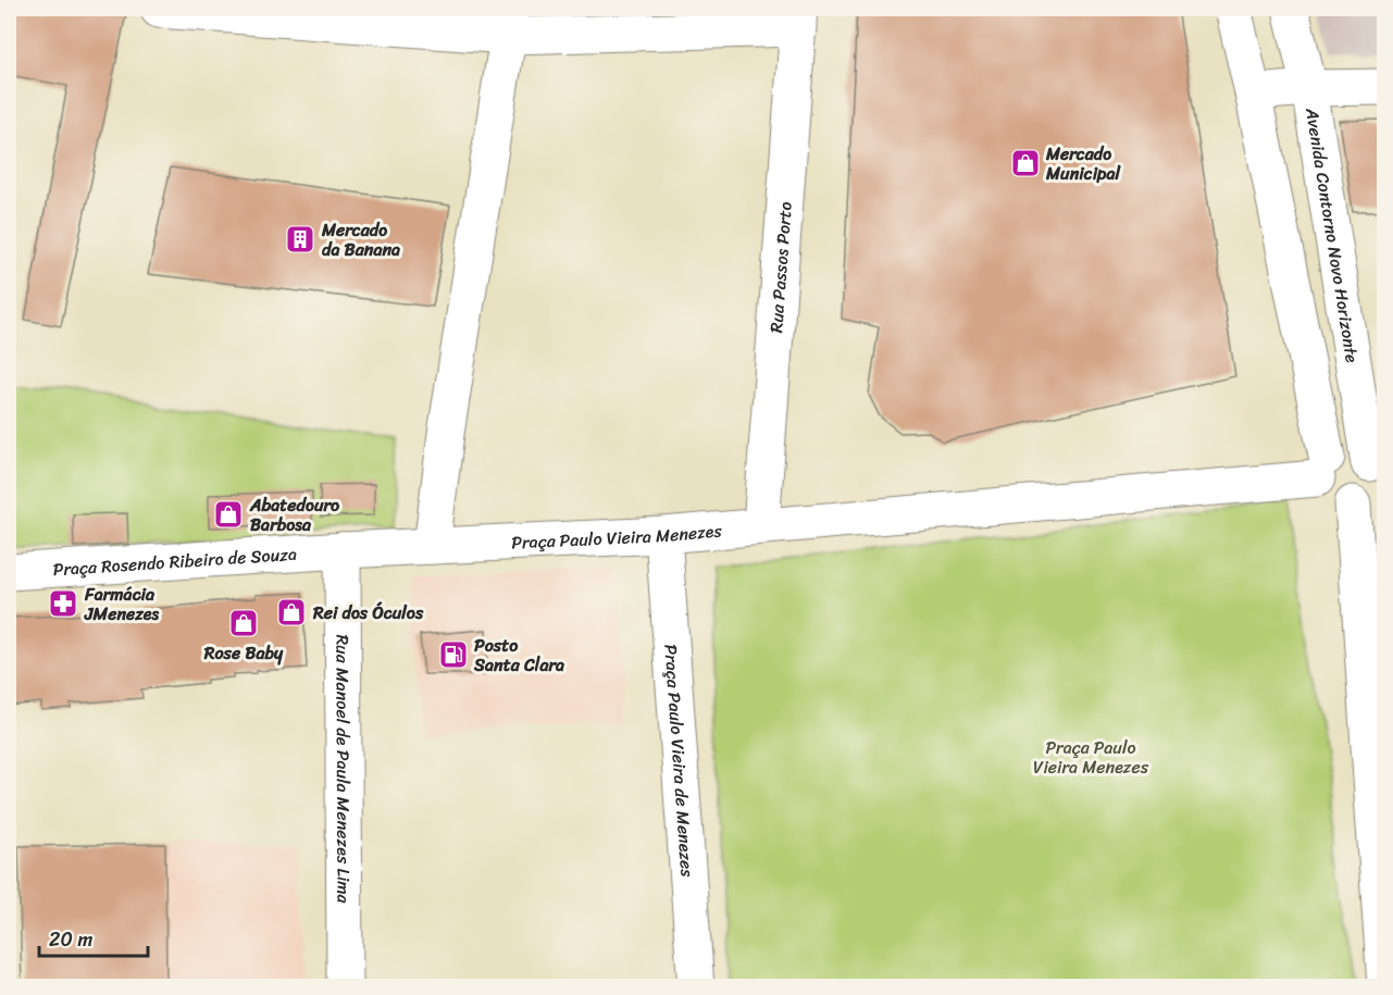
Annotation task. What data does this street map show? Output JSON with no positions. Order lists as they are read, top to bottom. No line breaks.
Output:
{"streets":{"main road":["Avenida Contorno Novo Horizonte","Rua Passos Porto","Praça Paulo Vieira Menezes","Praça Rosendo Ribeiro de Souza","Praça Paulo Vieira de Menezes","Rua Manoel de Paula Menezes Lima"]},"crossings":[["Avenida Contorno Novo Horizonte","Praça Paulo Vieira Menezes"],["Rua Passos Porto","Praça Paulo Vieira Menezes"],["Praça Paulo Vieira Menezes","Praça Rosendo Ribeiro de Souza"],["Praça Paulo Vieira Menezes","Praça Paulo Vieira de Menezes"],["Praça Paulo Vieira Menezes","Rua Manoel de Paula Menezes Lima"],["Praça Rosendo Ribeiro de Souza","Rua Manoel de Paula Menezes Lima"]],"parks":["Praça Paulo Vieira Menezes"],"places":{"shop":["Mercado Municipal","Abatedouro Barbosa","Rei dos Óculos","Rose Baby"],"building":["Mercado da Banana"],"pharmacy":["Farmácia JMenezes"],"fuel station":["Posto Santa Clara"]},"scale_bar":"20 m"}
